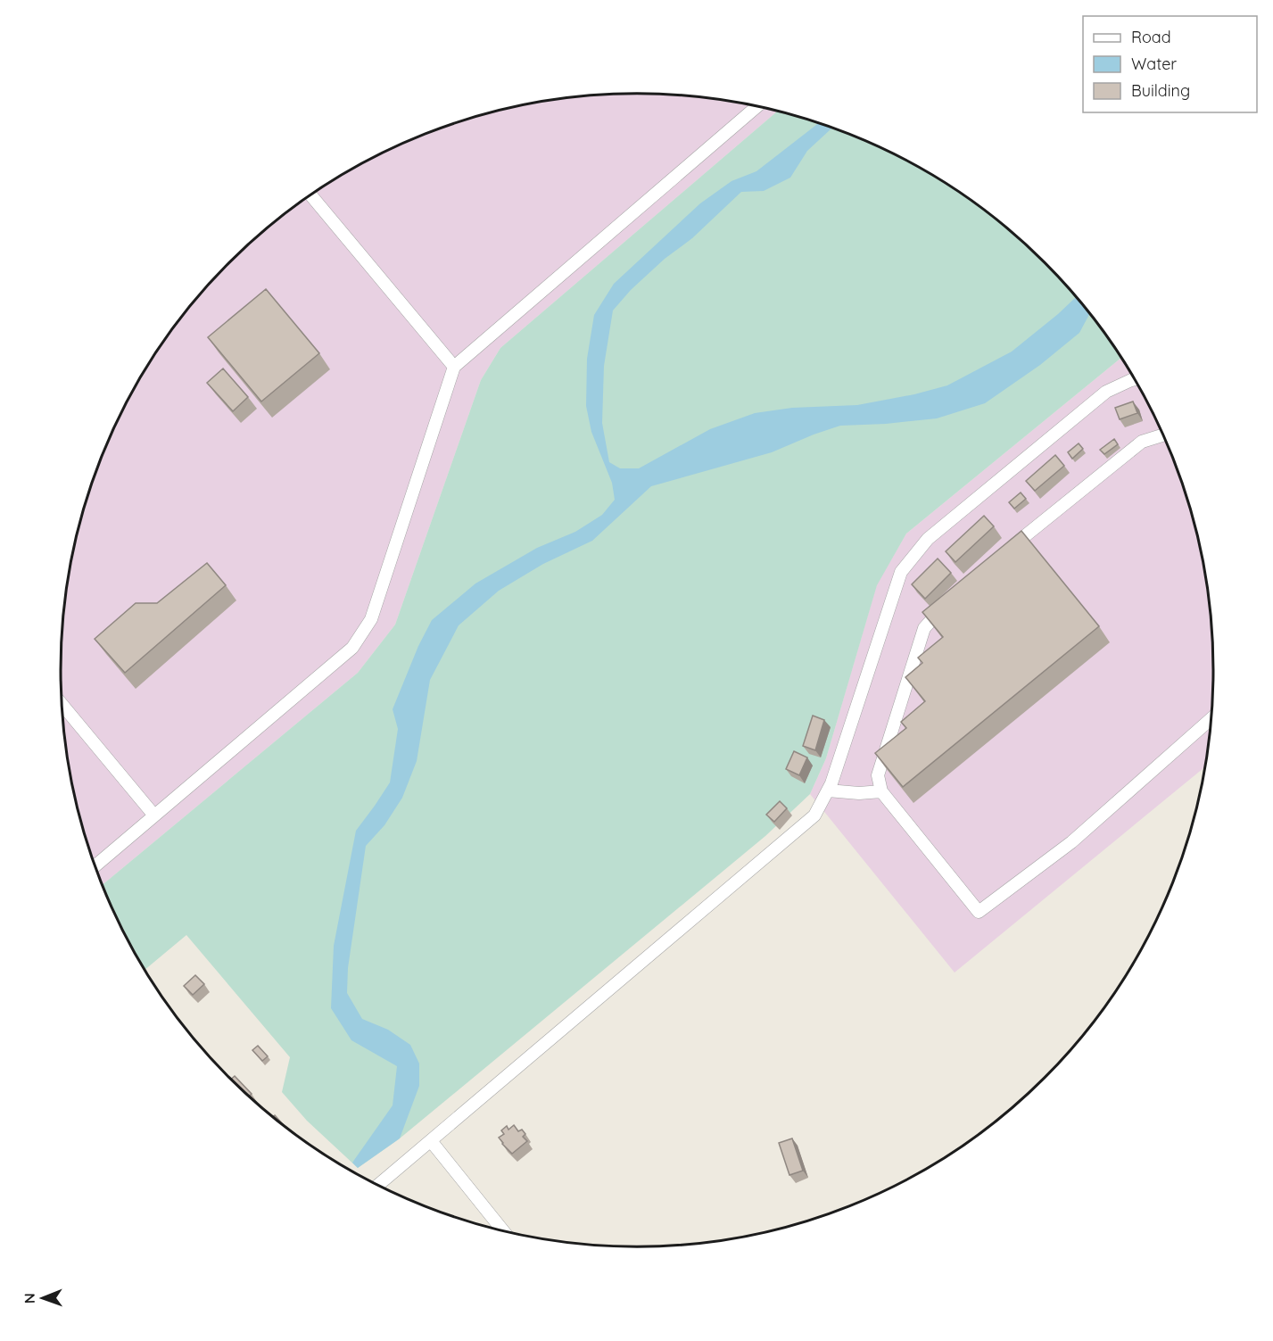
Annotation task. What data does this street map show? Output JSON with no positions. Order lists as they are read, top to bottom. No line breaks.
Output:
{"legend":["Road","Water","Building"],"north":"left"}
